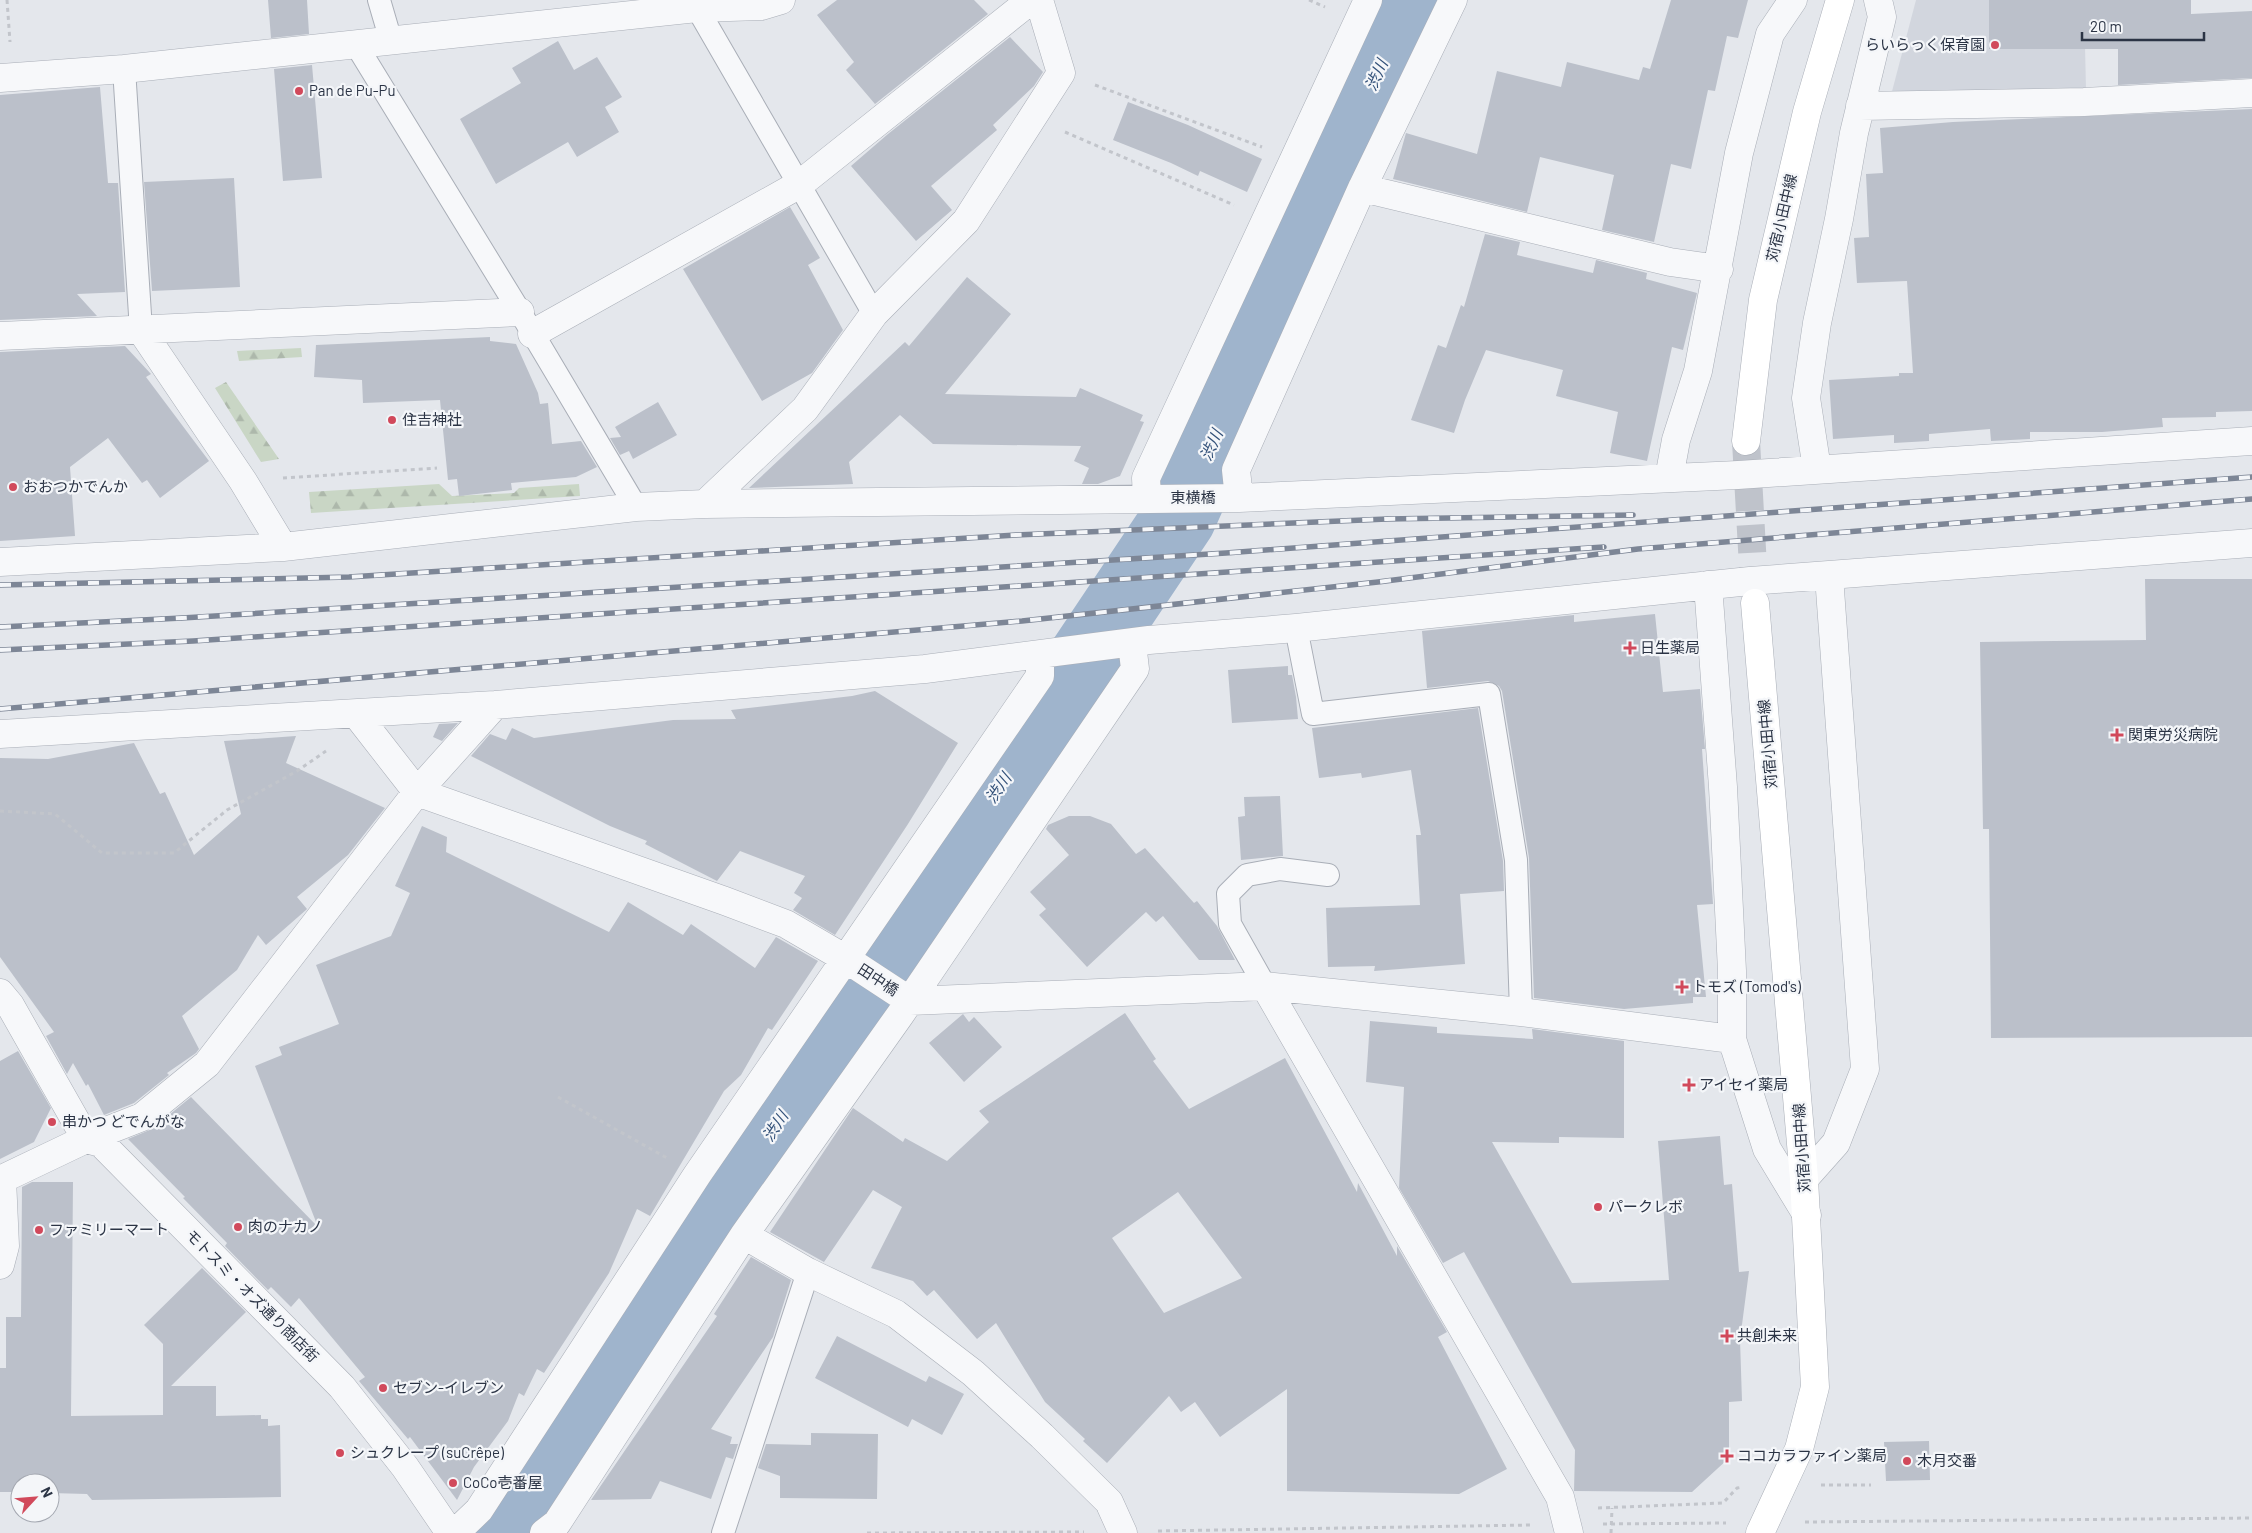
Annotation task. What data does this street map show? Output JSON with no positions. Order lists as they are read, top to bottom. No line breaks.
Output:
{"streets":{"street":["苅宿小田中線","東横橋","田中橋","モトスミ・オズ通り商店街"]},"water":["渋川"],"places":{"other":["らいらっく保育園","Pan de Pu-Pu","住吉神社","おおつかでんか","串かつ どでんがな","パークレボ","肉のナカノ","ファミリーマート","セブン-イレブン","シュクレープ (suCrêpe)","木月交番","CoCo壱番屋"],"health":["日生薬局","関東労災病院","トモズ (Tomod's)","アイセイ薬局","共創未来","ココカラファイン薬局"]},"scale_bar":"20 m","north":"top right"}
